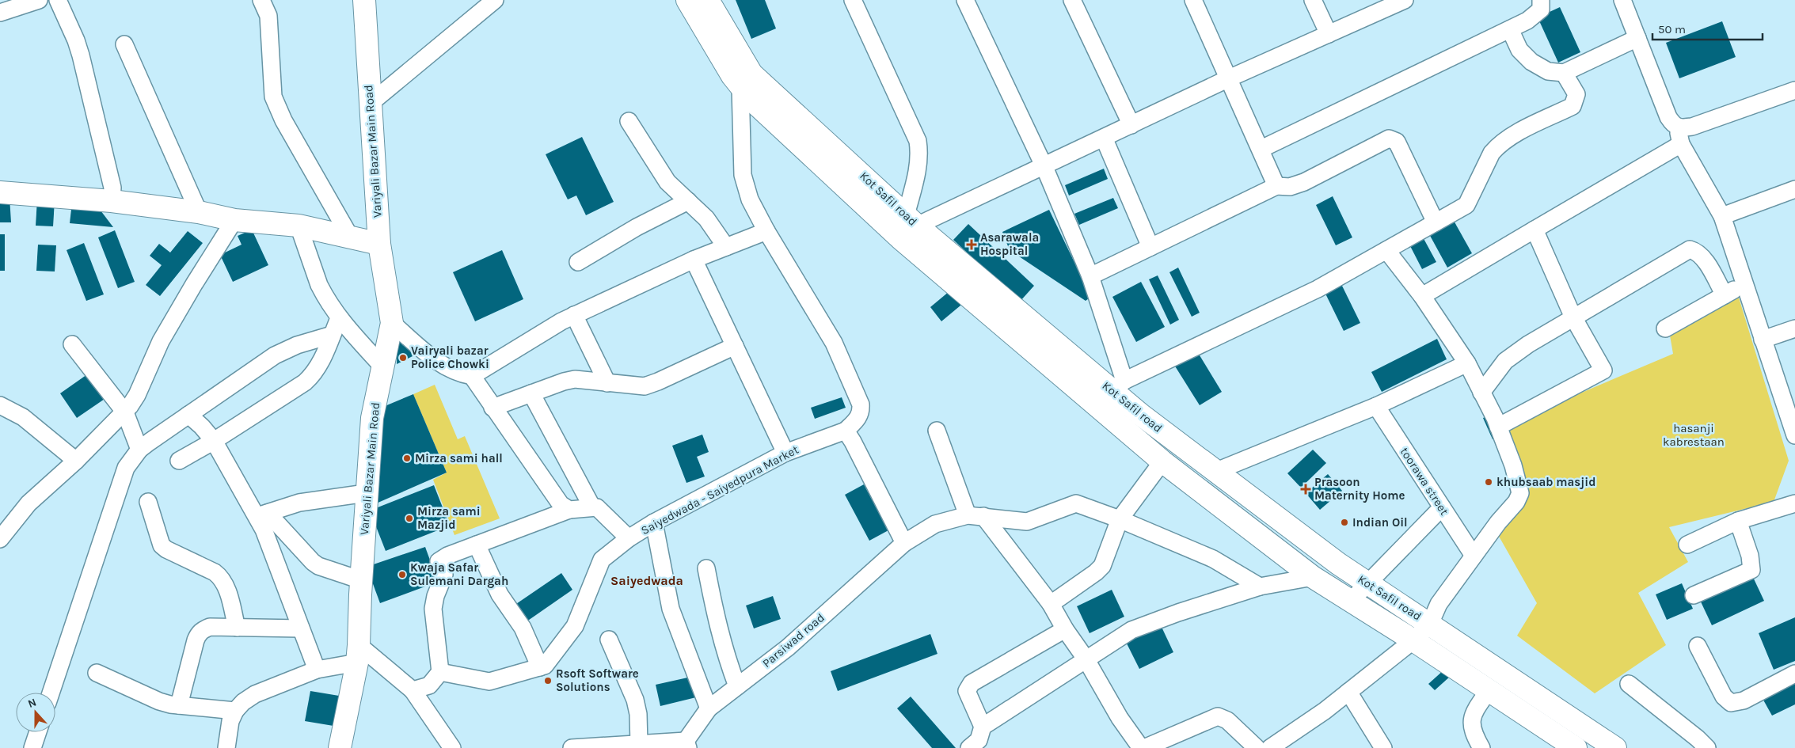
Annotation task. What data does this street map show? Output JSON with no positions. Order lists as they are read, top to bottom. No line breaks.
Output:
{"streets":{"main road":["Variyali Bazar Main Road","Kot Safil road"],"street":["toorawa street","Saiyedwada - Saiyedpura Market","Parsiwad road"]},"districts":["Saiyedwada"],"parks":["hasanji kabrestaan"],"places":{"health":["Asarawala Hospital","Prasoon Maternity Home"],"other":["Vairyali bazar Police Chowki","Mirza sami hall","khubsaab masjid","Mirza sami Mazjid","Indian Oil","Kwaja Safar Sulemani Dargah","Rsoft Software Solutions"]},"scale_bar":"50 m","north":"top"}
